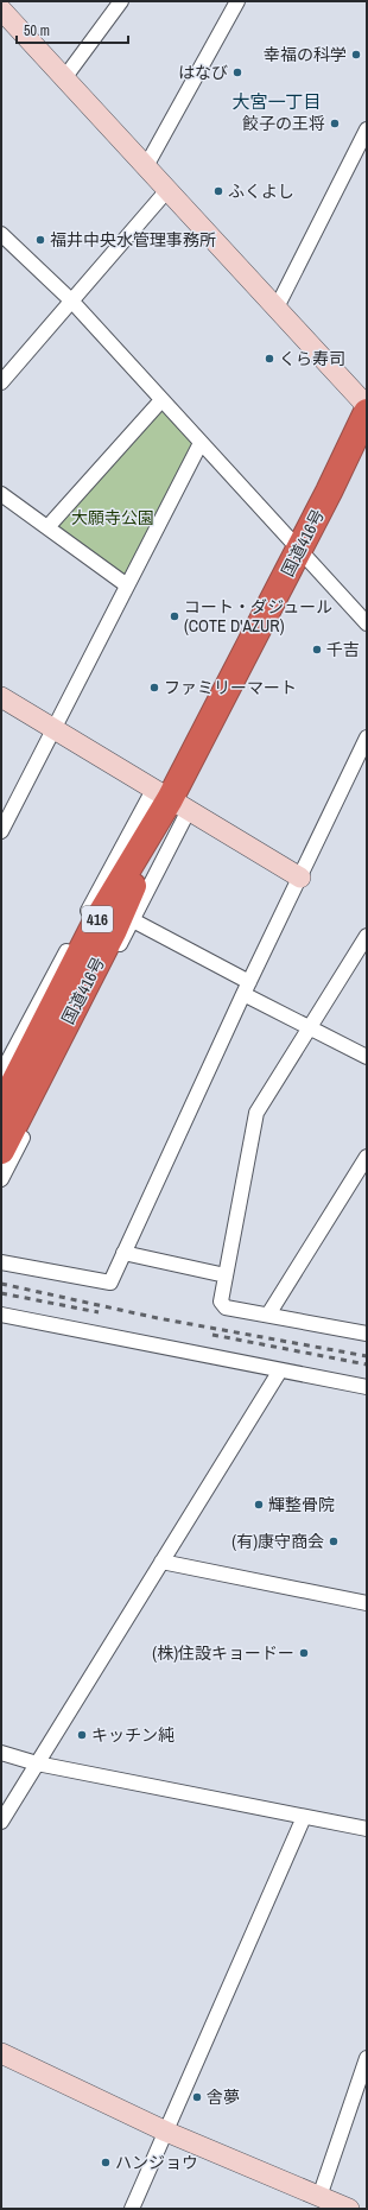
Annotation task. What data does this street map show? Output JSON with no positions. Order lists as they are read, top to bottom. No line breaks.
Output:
{"streets":{"highway":["国道416号","416"]},"districts":["大宮一丁目"],"parks":["大願寺公園"],"places":["幸福の科学","はなび","餃子の王将","ふくよし","福井中央水管理事務所","くら寿司","コート・ダジュール (COTE D'AZUR)","千吉","ファミリーマート","輝整骨院","(有)康守商会","(株)住設キョードー","キッチン純","舎夢","ハンジョウ"],"scale_bar":"50 m"}
